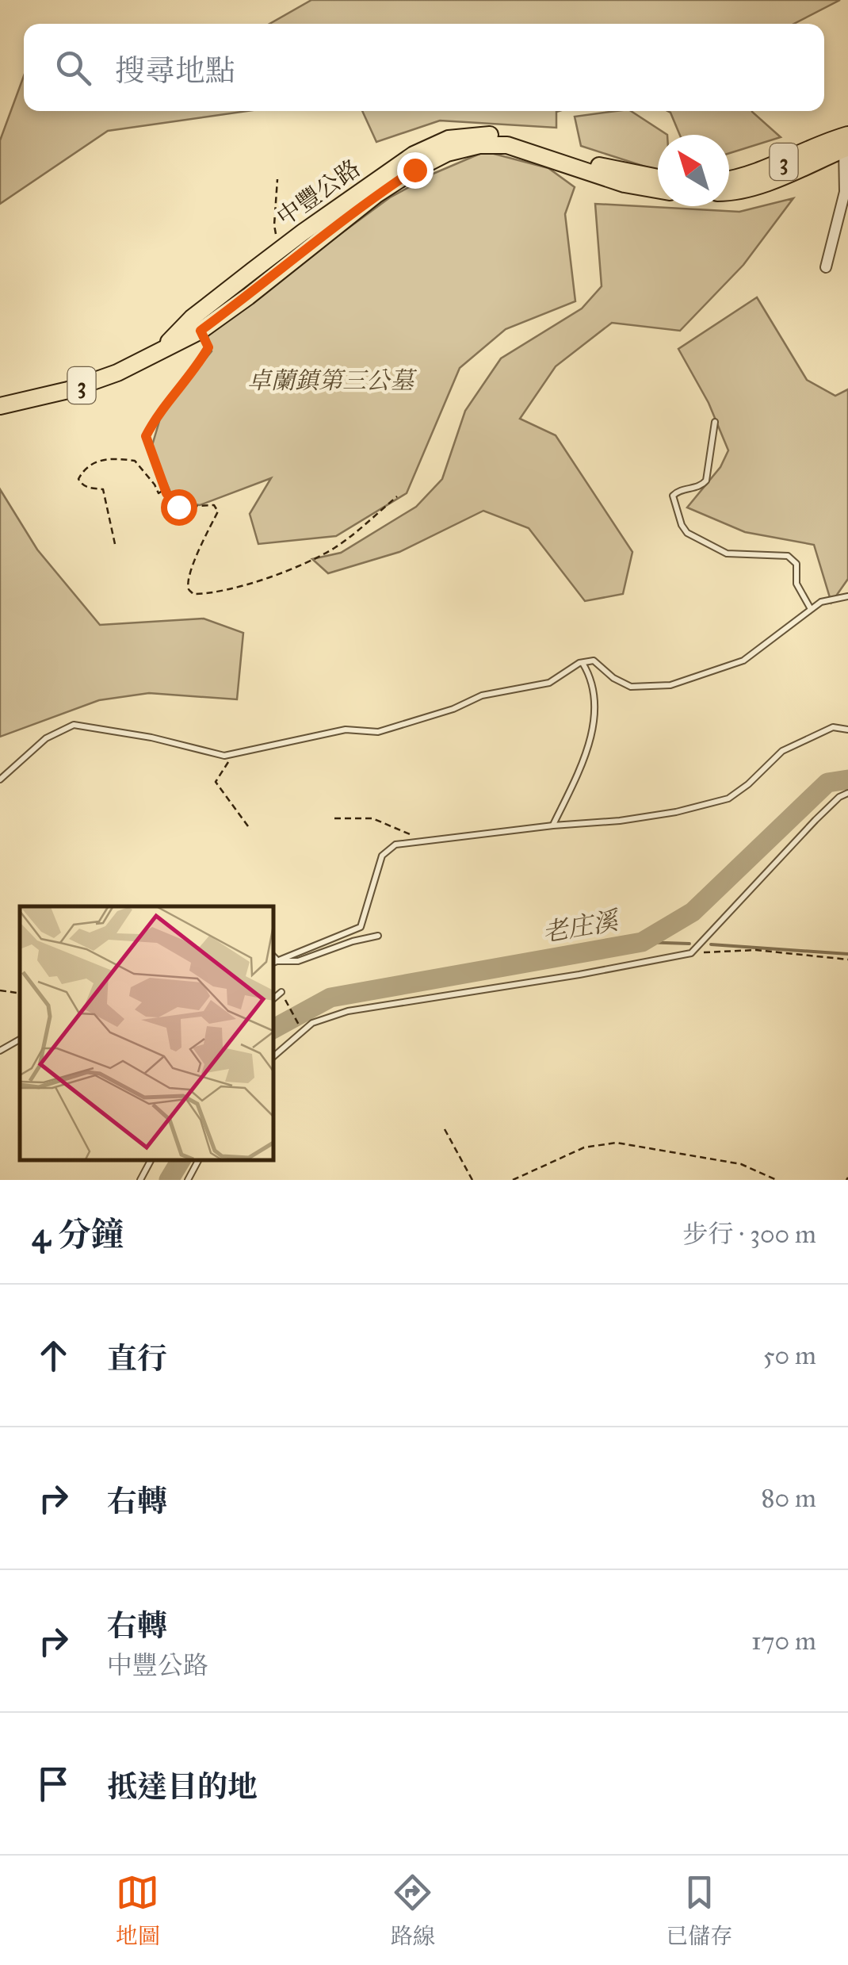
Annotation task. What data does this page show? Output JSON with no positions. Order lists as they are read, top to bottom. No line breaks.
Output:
{"streets":{"main road":["3","中豐公路"]},"water":["老庄溪"],"parks":["卓蘭鎮第三公墓"],"north":"top left","page":{"search":"搜尋地點","heading":["4 分鐘","步行 · 300 m"],"list":[["直行","50 m"],["右轉","80 m"],["右轉","中豐公路","170 m"],"抵達目的地"],"nav":["地圖","路線","已儲存"]}}
